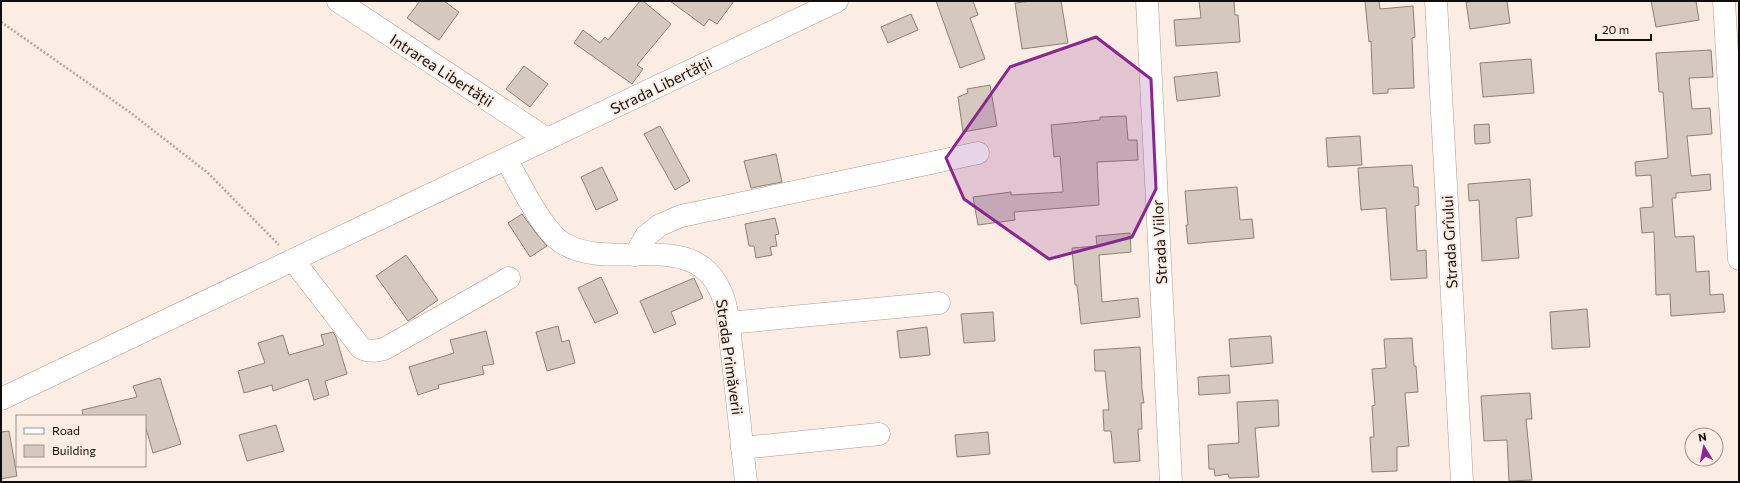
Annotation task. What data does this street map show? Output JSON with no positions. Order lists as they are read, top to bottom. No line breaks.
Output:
{"streets":{"street":["Intrarea Libertății","Strada Libertății","Strada Viilor","Strada Grîului","Strada Primăverii"]},"crossings":[["Intrarea Libertății","Strada Libertății"],["Strada Libertății","Strada Primăverii"]],"legend":["Road","Building"],"scale_bar":"20 m","north":"top"}
